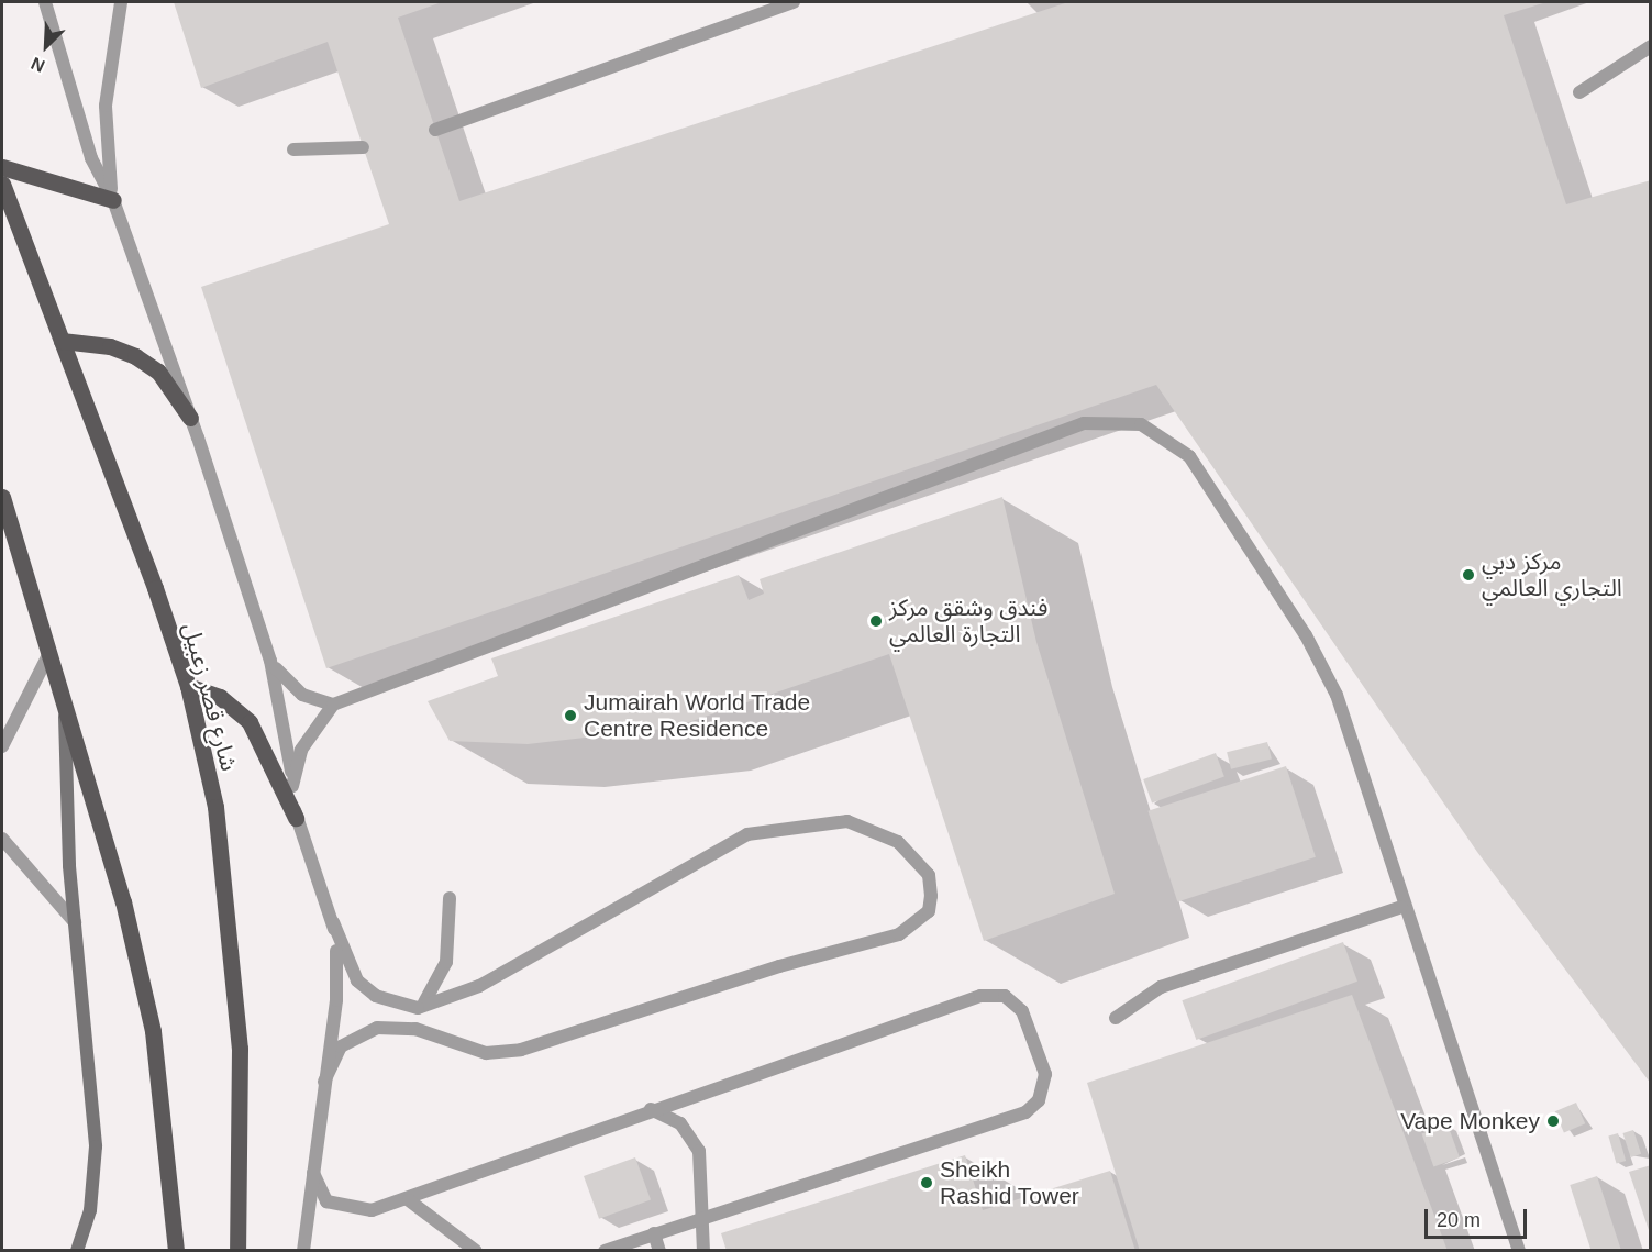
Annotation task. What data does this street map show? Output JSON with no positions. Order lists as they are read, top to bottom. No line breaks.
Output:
{"streets":{"main road":["شارع قصر زعبيل"]},"places":["مركز دبي التجاري العالمي","فندق وشقق مركز التجارة العالمي","Jumairah World Trade Centre Residence","Vape Monkey","Sheikh Rashid Tower"],"scale_bar":"20 m","north":"bottom left"}
